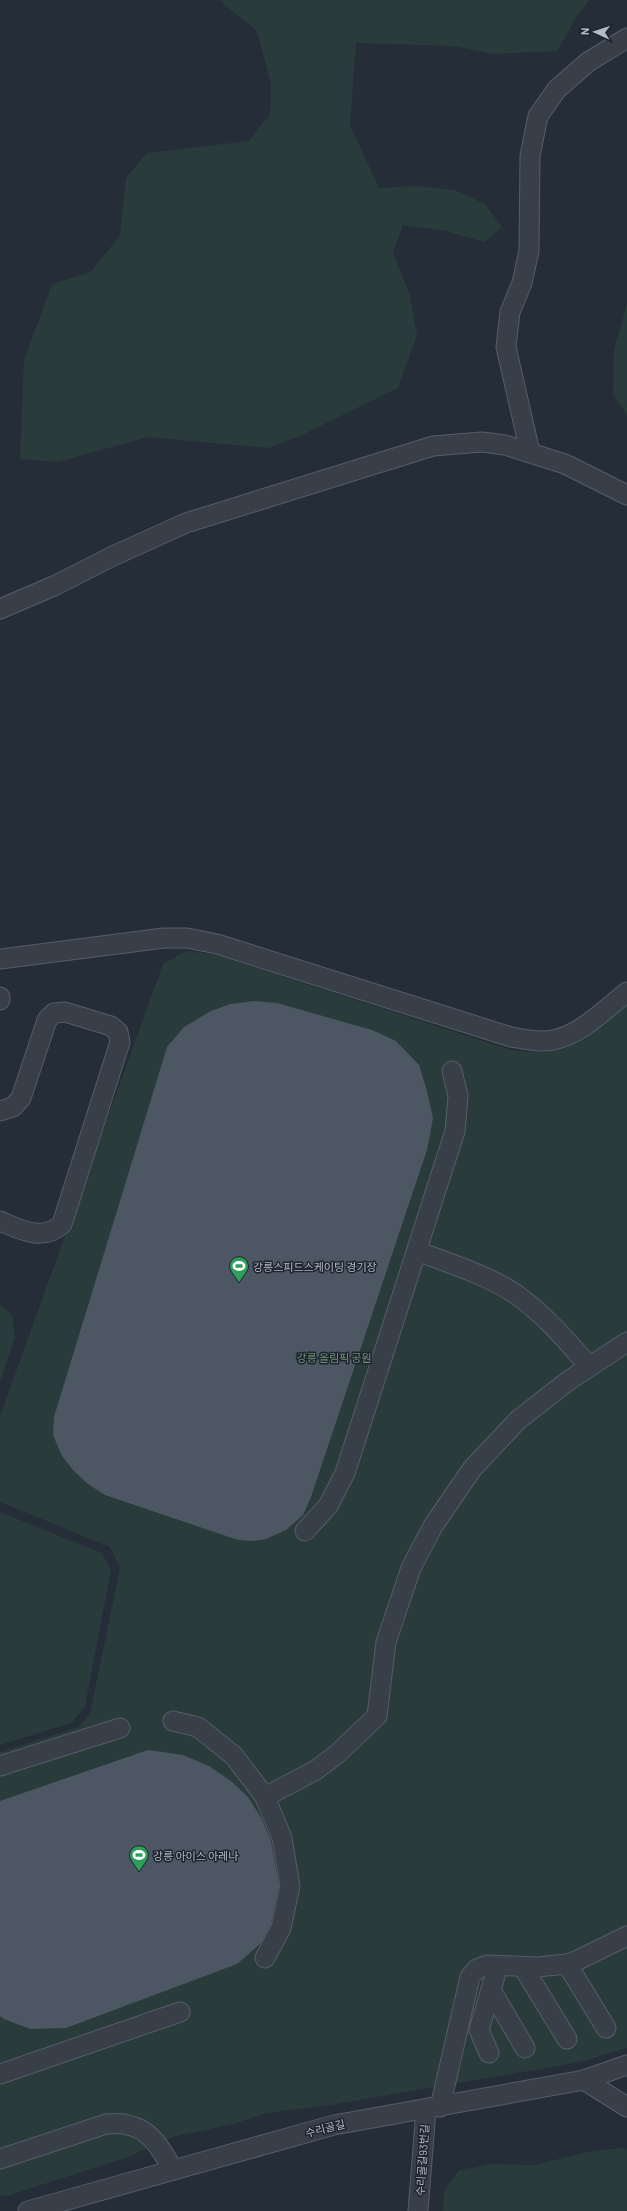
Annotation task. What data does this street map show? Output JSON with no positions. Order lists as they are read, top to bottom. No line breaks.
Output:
{"streets":{"street":["수리골길","수리골길93번길"]},"crossings":[["수리골길","수리골길93번길"]],"parks":["강릉 올림픽 공원"],"places":{"sports":["강릉스피드스케이팅 경기장","강릉 아이스 아레나"]},"north":"left"}
